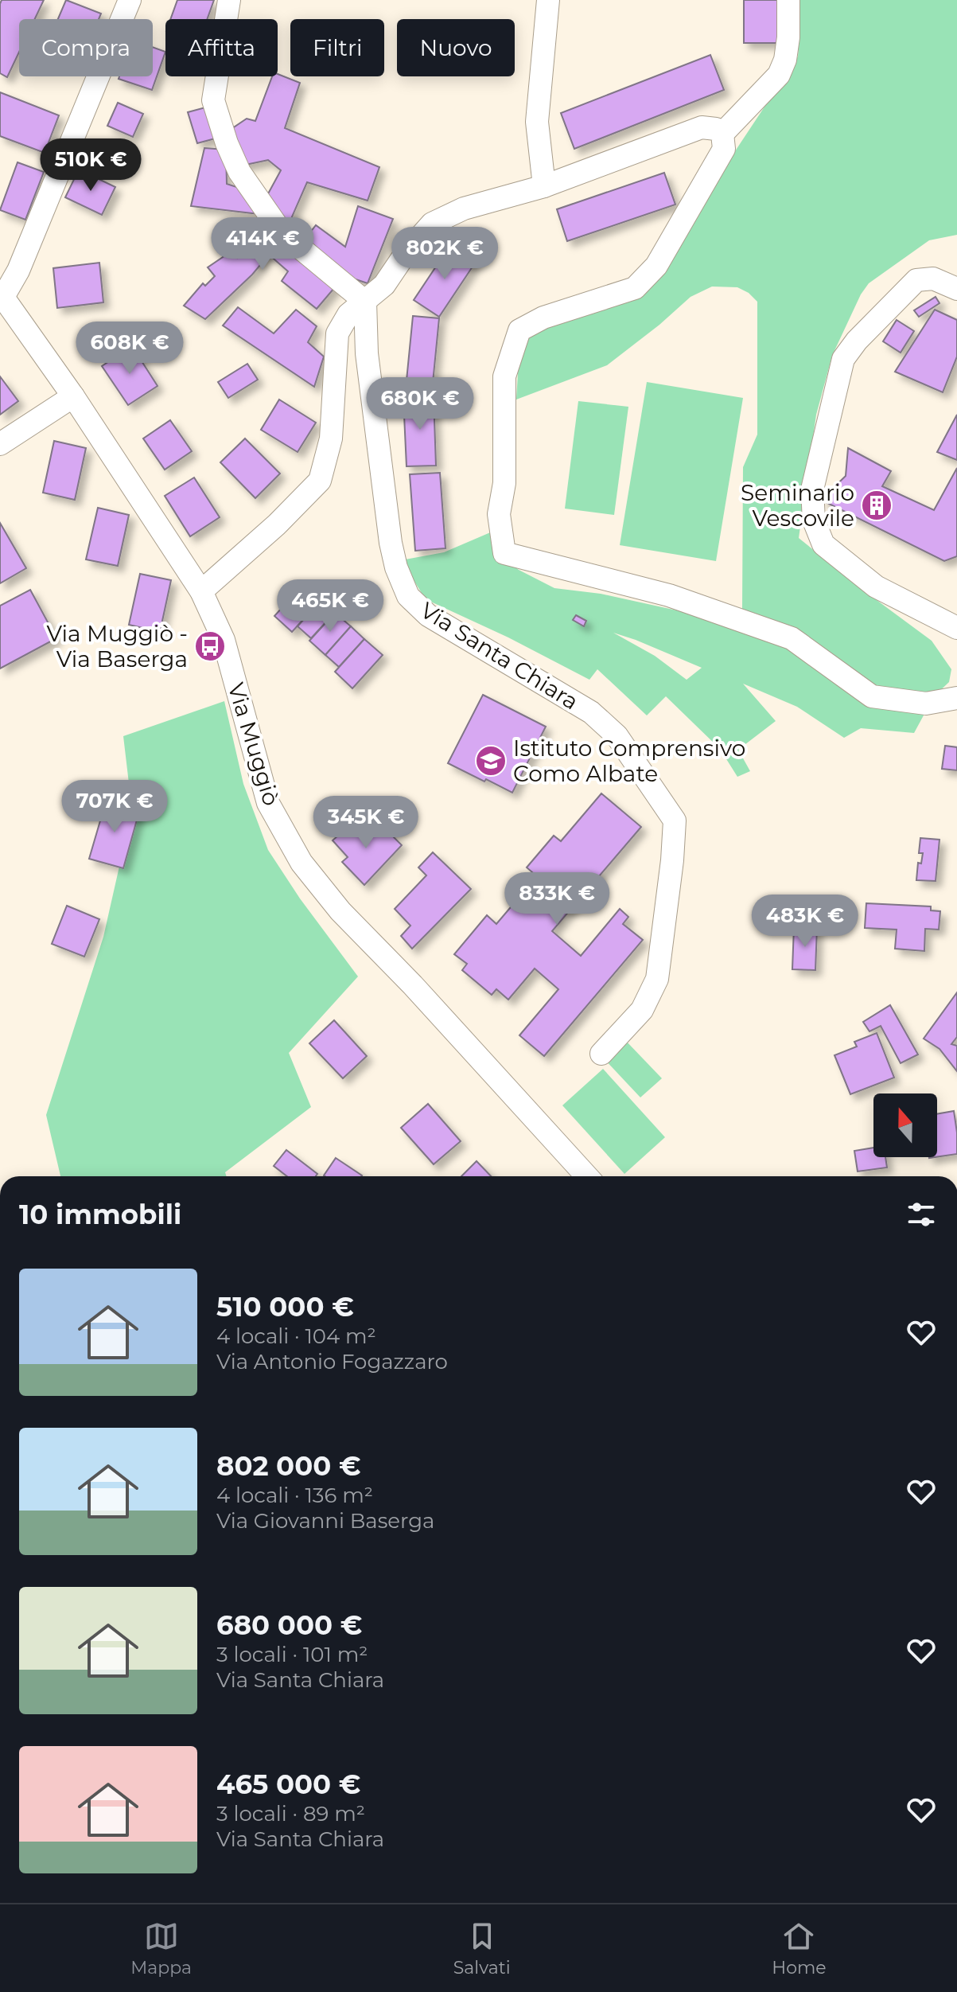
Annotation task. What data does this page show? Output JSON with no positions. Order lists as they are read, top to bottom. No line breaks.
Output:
{"streets":{"street":["Via Santa Chiara","Via Muggiò"]},"places":{"building":["Seminario Vescovile"],"bus stop":["Via Muggiò - Via Baserga"],"school or university":["Istituto Comprensivo Como Albate"]},"north":"top","page":{"chip":["Compra","Affitta","Filtri","Nuovo"],"price":["510K €","414K €","802K €","608K €","680K €","465K €","707K €","345K €","833K €","483K €"],"heading":"10 immobili","list":[{"name":"510 000 €","note":"4 locali · 104 m² · Via Antonio Fogazzaro"},{"name":"802 000 €","note":"4 locali · 136 m² · Via Giovanni Baserga"},{"name":"680 000 €","note":"3 locali · 101 m² · Via Santa Chiara"},{"name":"465 000 €","note":"3 locali · 89 m² · Via Santa Chiara"}],"tabs":["Mappa","Salvati","Home"]}}
